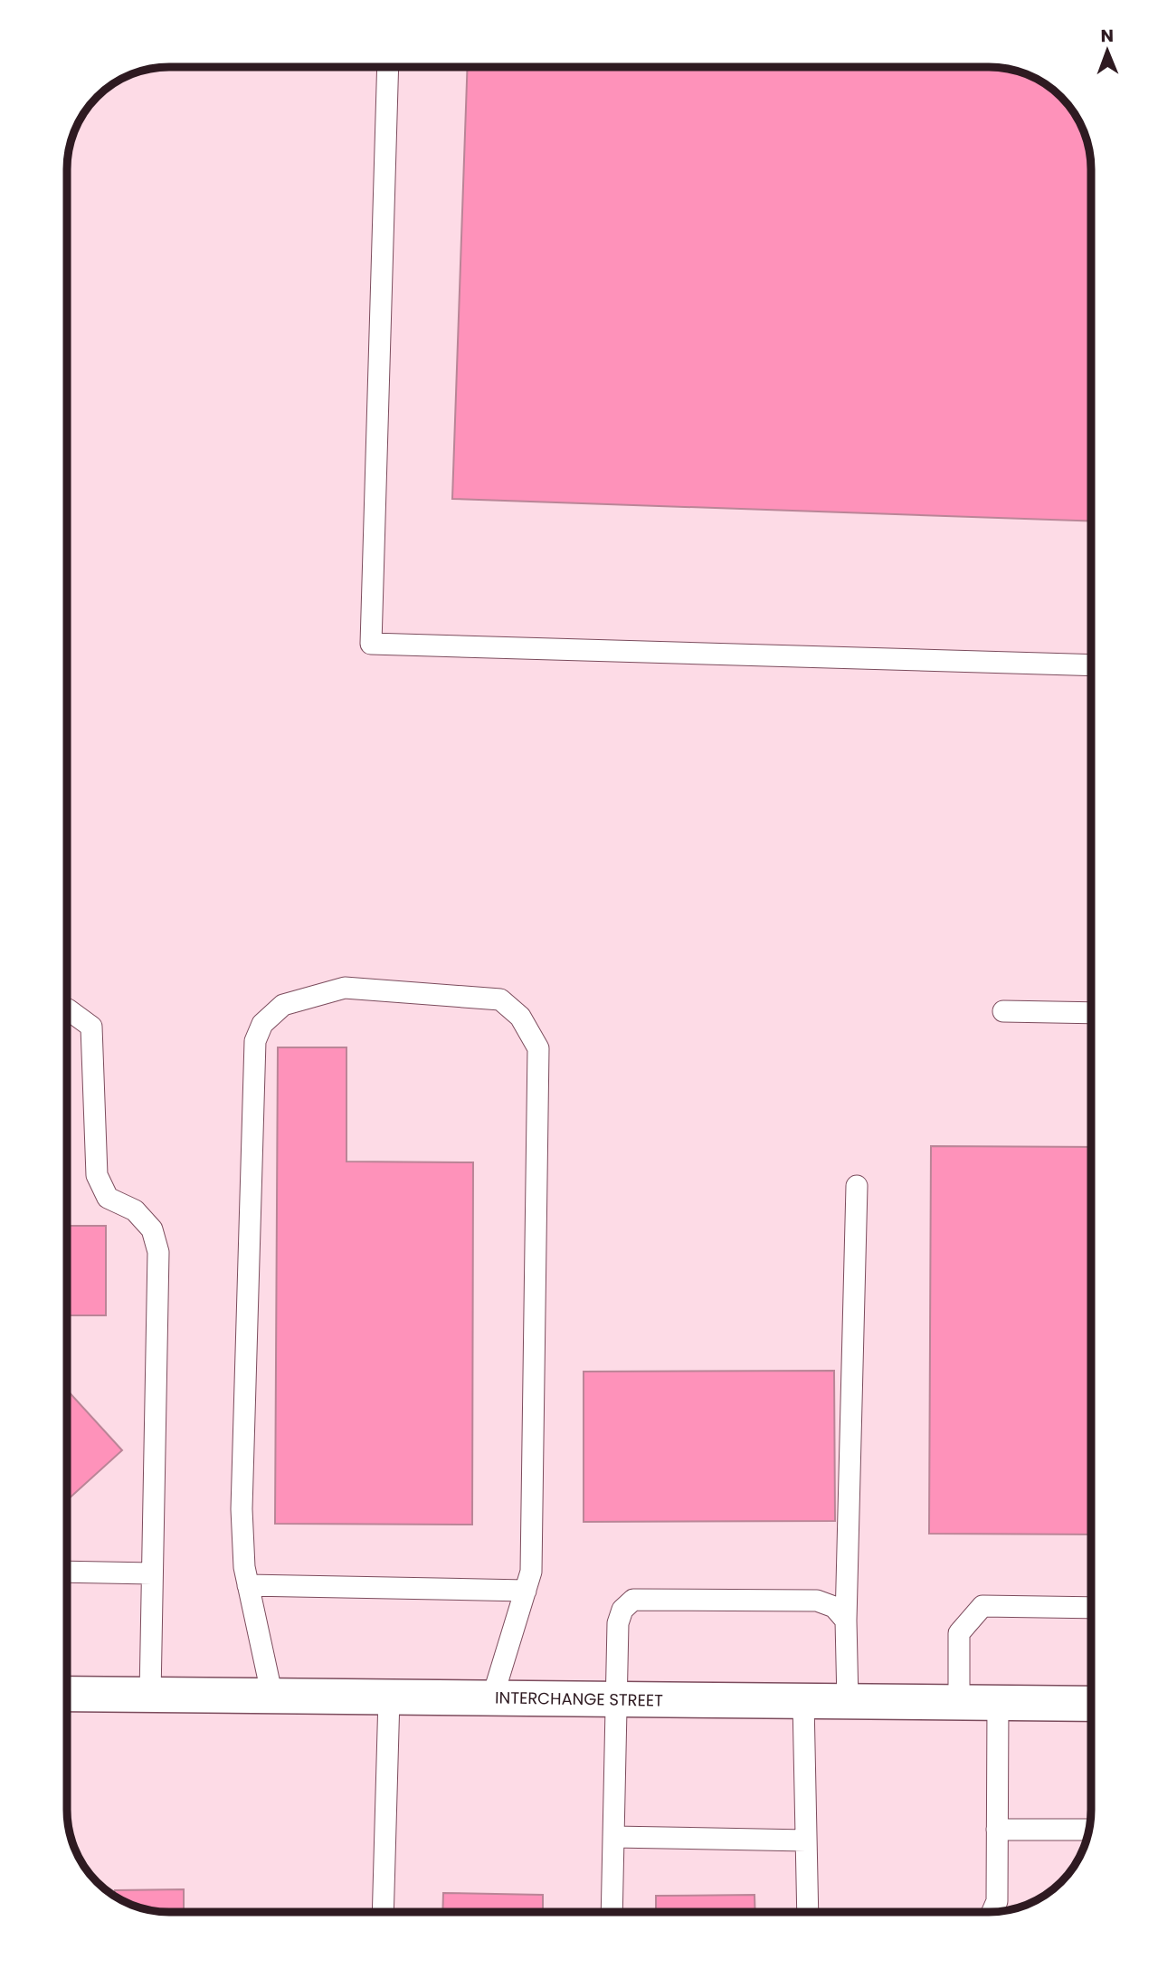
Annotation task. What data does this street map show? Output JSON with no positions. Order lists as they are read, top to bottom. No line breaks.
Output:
{"streets":{"street":["INTERCHANGE STREET"]},"north":"top"}
